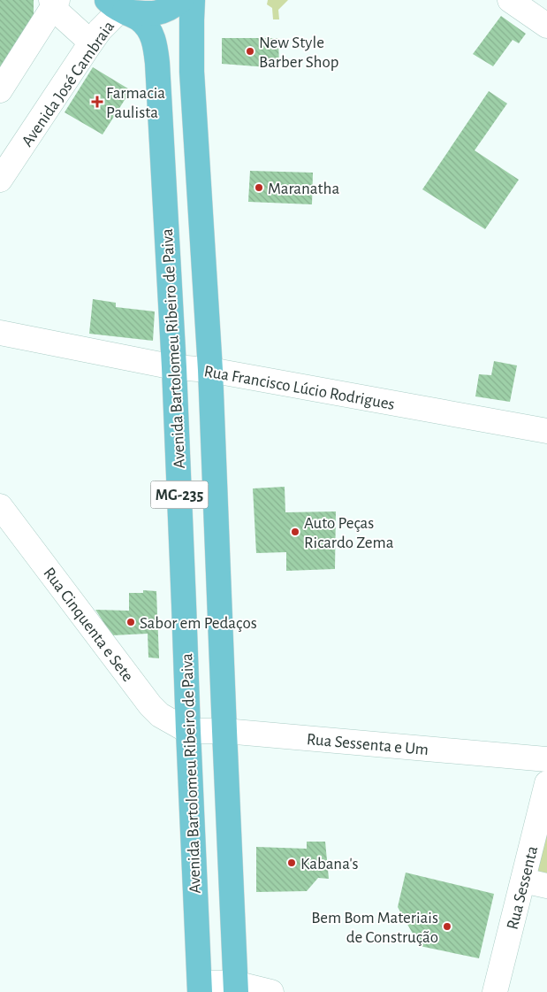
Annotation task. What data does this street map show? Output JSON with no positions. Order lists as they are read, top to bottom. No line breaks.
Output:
{"streets":{"main road":["Avenida Bartolomeu Ribeiro de Paiva","MG-235"],"street":["Avenida José Cambraia","Rua Francisco Lúcio Rodrigues","Rua Cinquenta e Sete","Rua Sessenta e Um","Rua Sessenta"]},"crossings":[["Avenida José Cambraia","Avenida Bartolomeu Ribeiro de Paiva"],["Avenida Bartolomeu Ribeiro de Paiva","Rua Francisco Lúcio Rodrigues"],["Avenida Bartolomeu Ribeiro de Paiva","Rua Cinquenta e Sete"],["Avenida Bartolomeu Ribeiro de Paiva","Rua Sessenta e Um"],["Rua Francisco Lúcio Rodrigues","MG-235"],["MG-235","Rua Sessenta e Um"],["Rua Cinquenta e Sete","Rua Sessenta e Um"]],"places":{"other":["New Style Barber Shop","Maranatha","Auto Peças Ricardo Zema","Sabor em Pedaços","Kabana's","Bem Bom Materiais de Construção"],"health":["Farmacia Paulista"]}}
